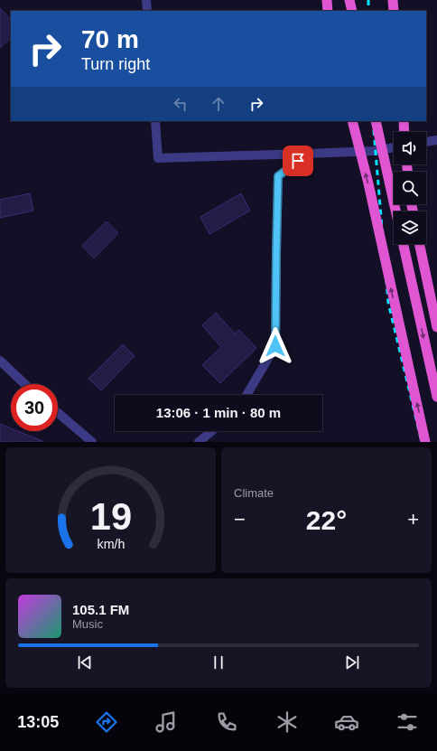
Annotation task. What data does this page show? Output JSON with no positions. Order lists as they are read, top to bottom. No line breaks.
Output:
{"page":{"turn":["70 m","Turn right"],"limit":"30","trip":"13:06 · 1 min · 80 m","tile":"Climate","heat":["−","22°","+"],"song":["105.1 FM","Music"],"tabs":"13:05","gauge":["19","km/h"]}}
